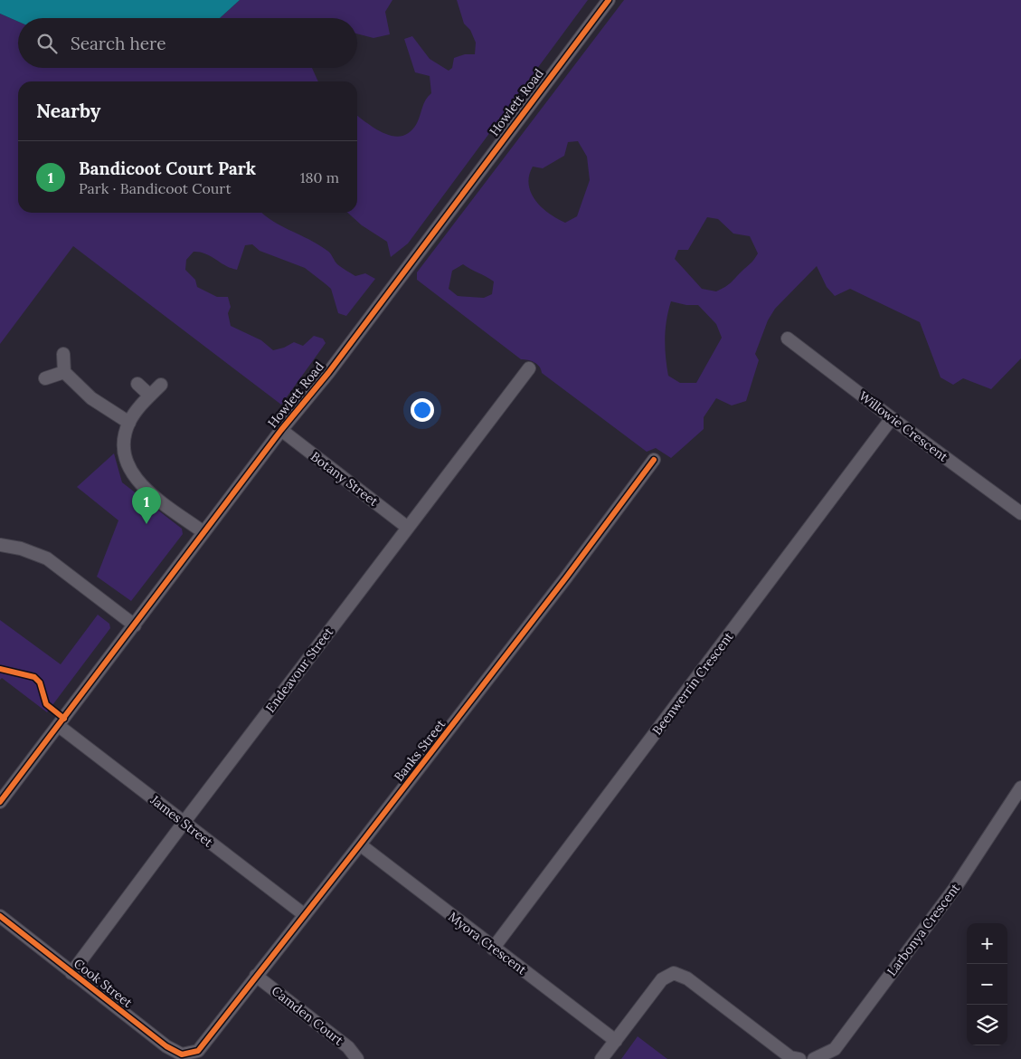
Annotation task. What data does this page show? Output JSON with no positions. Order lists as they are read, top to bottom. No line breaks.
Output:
{"streets":{"street":["Howlett Road","Willowie Crescent","Botany Street","Endeavour Street","Beenwerrin Crescent","Banks Street","James Street","Larbonya Crescent","Myora Crescent","Cook Street","Camden Court"]},"crossings":[["Howlett Road","Botany Street"],["Howlett Road","James Street"],["Willowie Crescent","Beenwerrin Crescent"],["Botany Street","Endeavour Street"],["Endeavour Street","James Street"],["Endeavour Street","Cook Street"],["Beenwerrin Crescent","Myora Crescent"],["Banks Street","James Street"],["Banks Street","Myora Crescent"],["Banks Street","Cook Street"],["Banks Street","Camden Court"]],"page":{"search":"Search here","heading":"Nearby","list":[{"mark":"1","name":"Bandicoot Court Park","note":"Park · Bandicoot Court","value":"180 m"}],"pins":"1","map_buttons":["+","−"]}}
